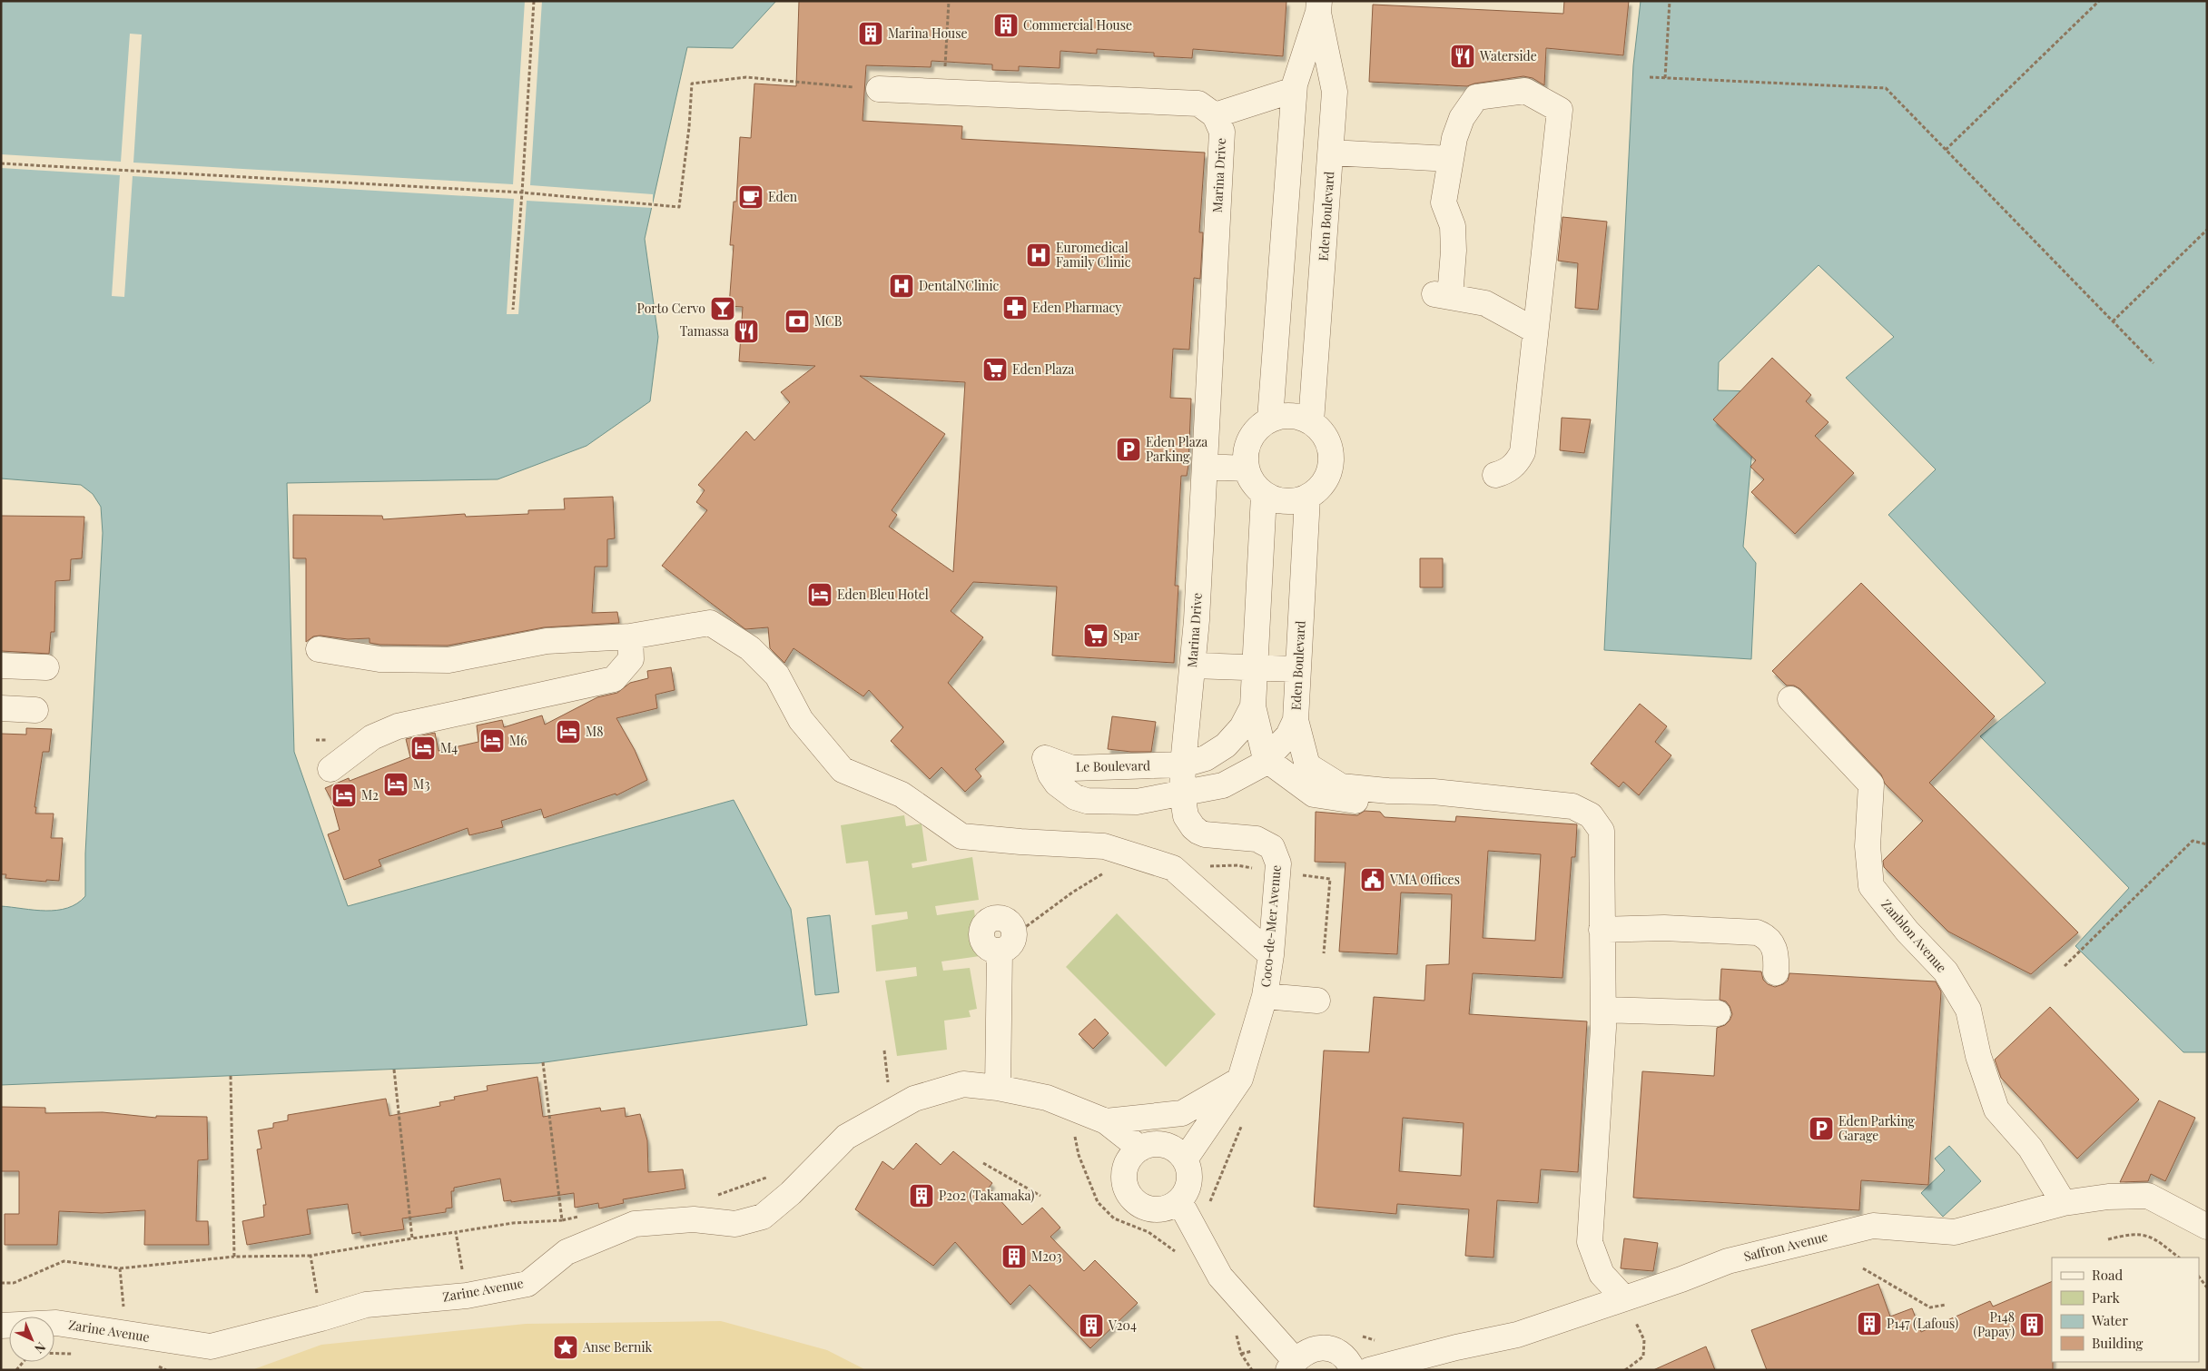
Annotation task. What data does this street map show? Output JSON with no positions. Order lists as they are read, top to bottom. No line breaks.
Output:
{"streets":{"street":["Marina Drive","Eden Boulevard","Le Boulevard","Coco-de-Mer Avenue","Zanblon Avenue","Saffron Avenue","Zarine Avenue"]},"crossings":[["Marina Drive","Eden Boulevard"],["Marina Drive","Le Boulevard"],["Marina Drive","Coco-de-Mer Avenue"],["Eden Boulevard","Le Boulevard"],["Eden Boulevard","Coco-de-Mer Avenue"],["Coco-de-Mer Avenue","Zarine Avenue"],["Zanblon Avenue","Saffron Avenue"]],"places":{"building":["Commercial House","Marina House","P202 (Takamaka)","M203","P147 (Lafous)","P148 (Papay)","V204"],"restaurant":["Waterside","Tamassa"],"cafe":["Eden"],"hospital":["Euromedical Family Clinic","DentalNClinic"],"pharmacy":["Eden Pharmacy"],"bar":["Porto Cervo"],"bank":["MCB"],"supermarket":["Eden Plaza","Spar"],"parking":["Eden Plaza Parking","Eden Parking Garage"],"hotel":["Eden Bleu Hotel","M8","M6","M4","M3","M2"],"public building":["VMA Offices"],"place":["Anse Bernik"]},"legend":["Road","Park","Water","Building"],"north":"bottom right"}
